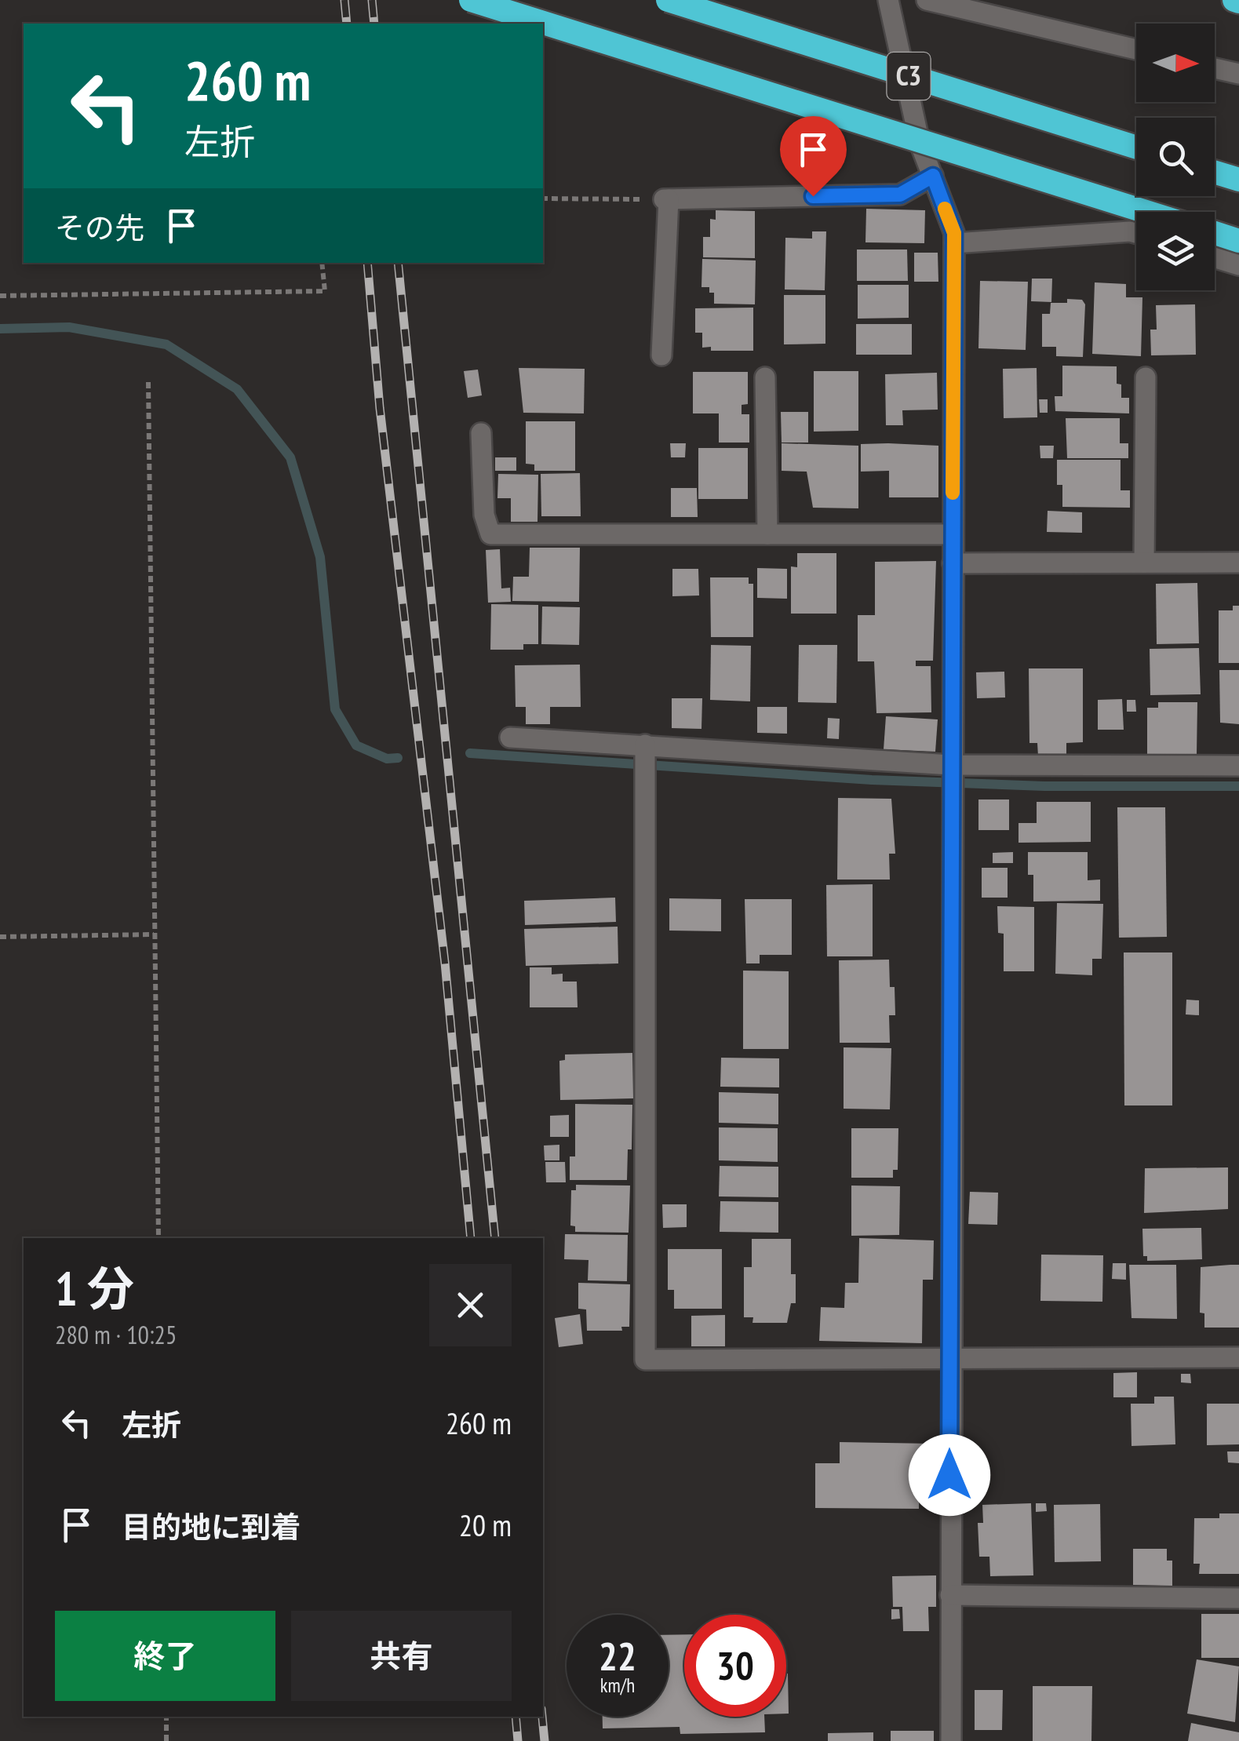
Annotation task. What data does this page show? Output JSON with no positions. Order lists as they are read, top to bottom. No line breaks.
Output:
{"streets":{"highway":["C3"]},"north":"right","page":{"turn":["260 m","左折"],"then":"その先","heading":["1 分","280 m · 10:25"],"list":[{"name":"左折","value":"260 m"},{"name":"目的地に到着","value":"20 m"}],"buttons":["終了","共有"],"speed":"22 km/h","limit":"30"}}
